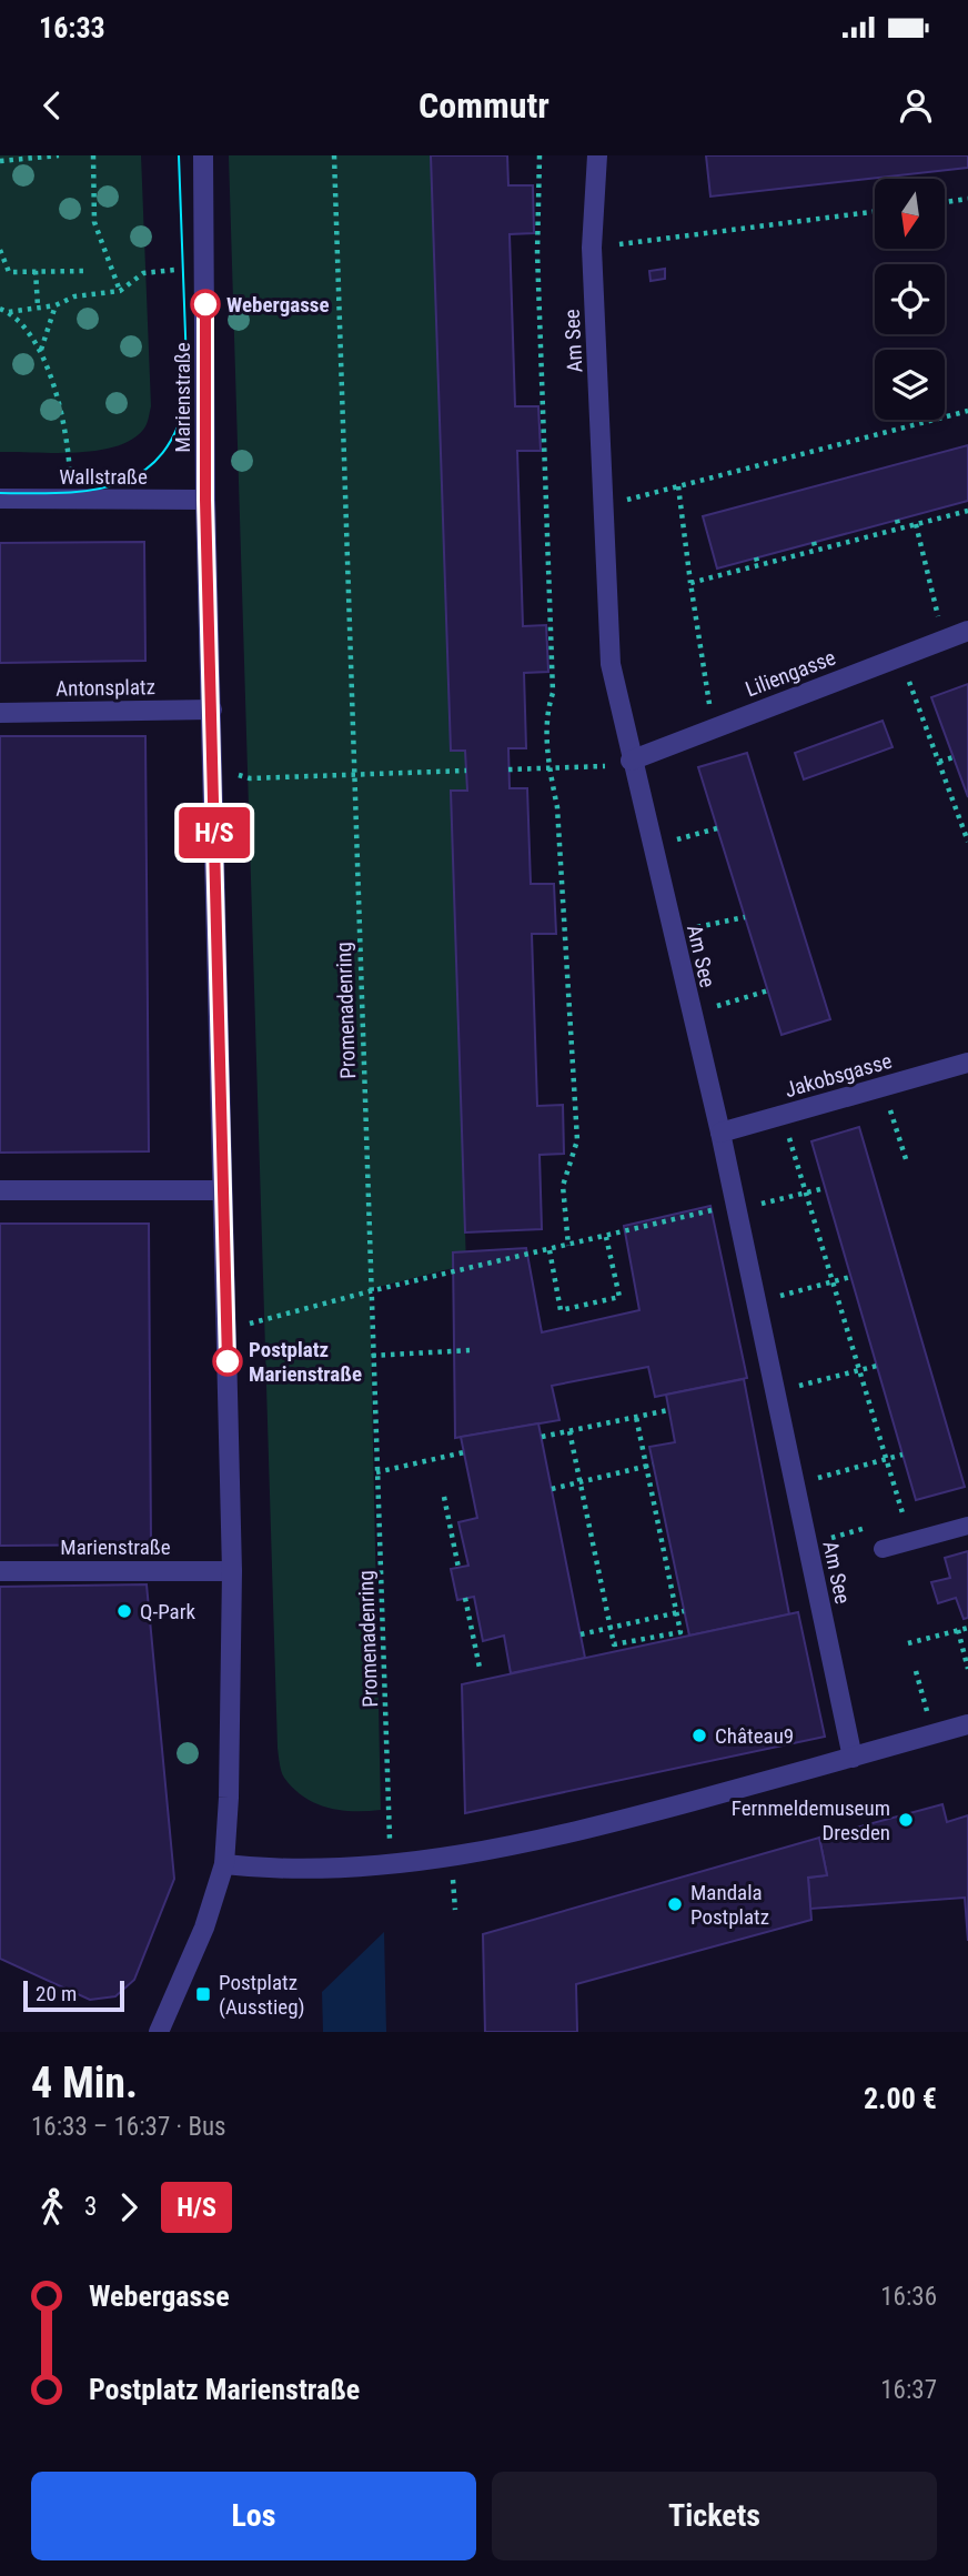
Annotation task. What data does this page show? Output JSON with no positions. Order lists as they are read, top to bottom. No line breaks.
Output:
{"streets":{"street":["Am See","Marienstraße","Wallstraße","Liliengasse","Antonsplatz","Jakobsgasse"],"path":["Promenadenring"]},"crossings":[["Am See","Liliengasse"],["Am See","Jakobsgasse"],["Marienstraße","Wallstraße"],["Marienstraße","Antonsplatz"]],"places":{"other":["Webergasse","Postplatz Marienstraße","Q-Park","Château9","Fernmeldemuseum Dresden","Mandala Postplatz"],"transit":["Postplatz (Ausstieg)"]},"lines":["bus line H/S"],"scale_bar":"20 m","north":"bottom","page":{"status":"16:33","header":"Commutr","on_map":"H/S","scale":"20 m","heading":["4 Min.","16:33 – 16:37 · Bus","2.00 €"],"legs":["3","H/S"],"list":[{"name":"Webergasse","value":"16:36"},{"name":"Postplatz Marienstraße","value":"16:37"}],"buttons":["Los","Tickets"]}}
